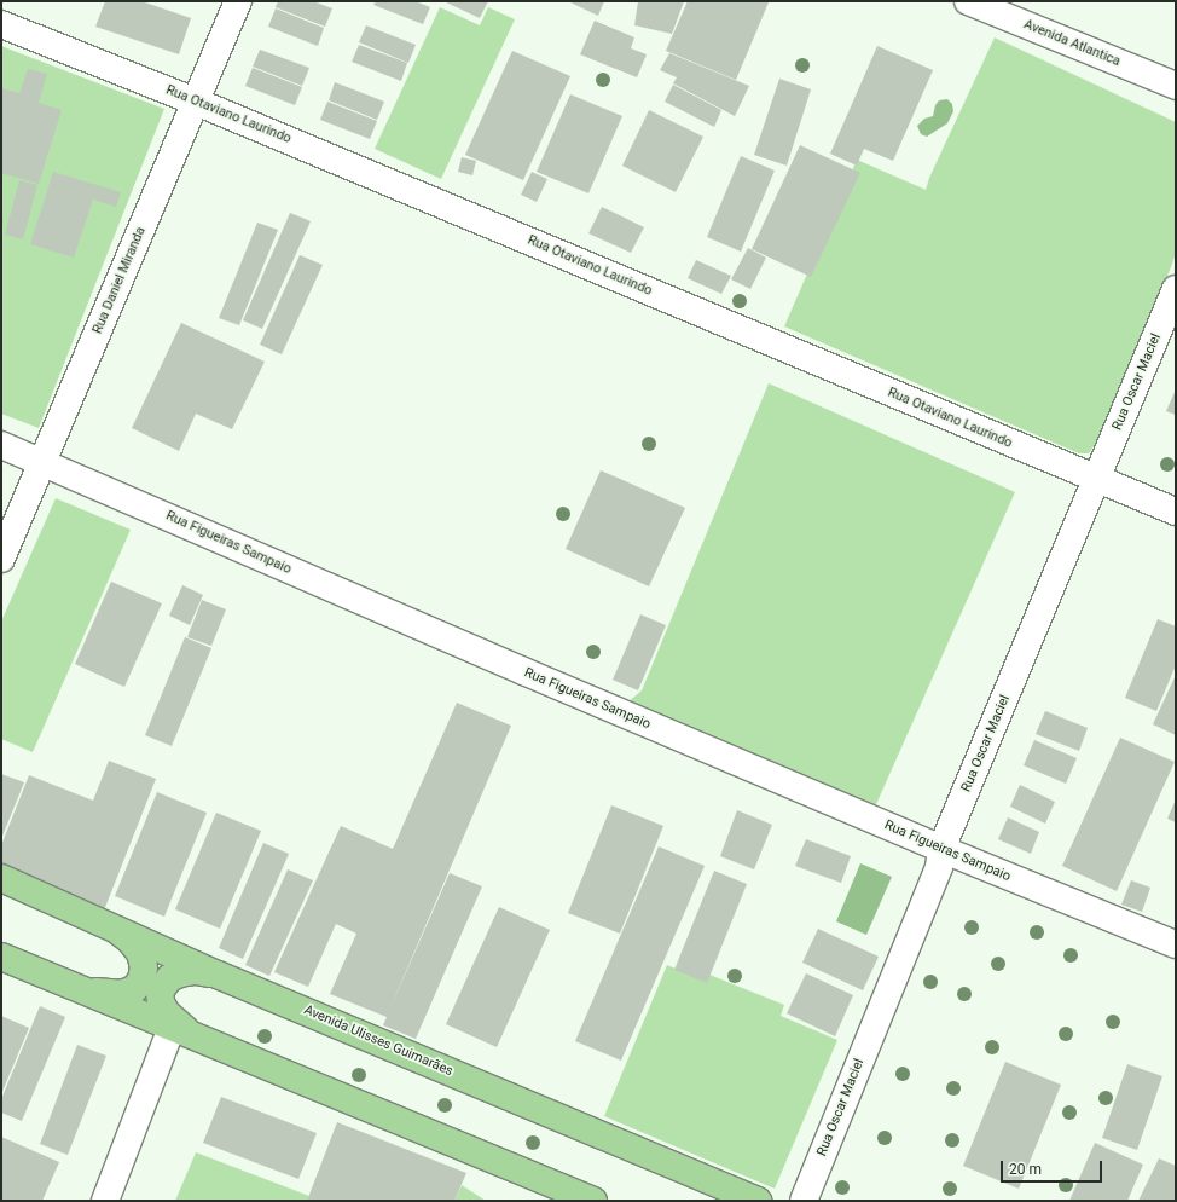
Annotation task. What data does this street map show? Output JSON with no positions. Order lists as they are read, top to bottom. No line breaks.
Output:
{"streets":{"main road":["Avenida Ulisses Guimarães"],"street":["Avenida Atlantica","Rua Otaviano Laurindo","Rua Daniel Miranda","Rua Oscar Maciel","Rua Figueiras Sampaio"]},"crossings":[["Rua Otaviano Laurindo","Rua Daniel Miranda"],["Rua Otaviano Laurindo","Rua Oscar Maciel"],["Rua Daniel Miranda","Rua Figueiras Sampaio"],["Rua Oscar Maciel","Rua Figueiras Sampaio"]],"scale_bar":"20 m"}
